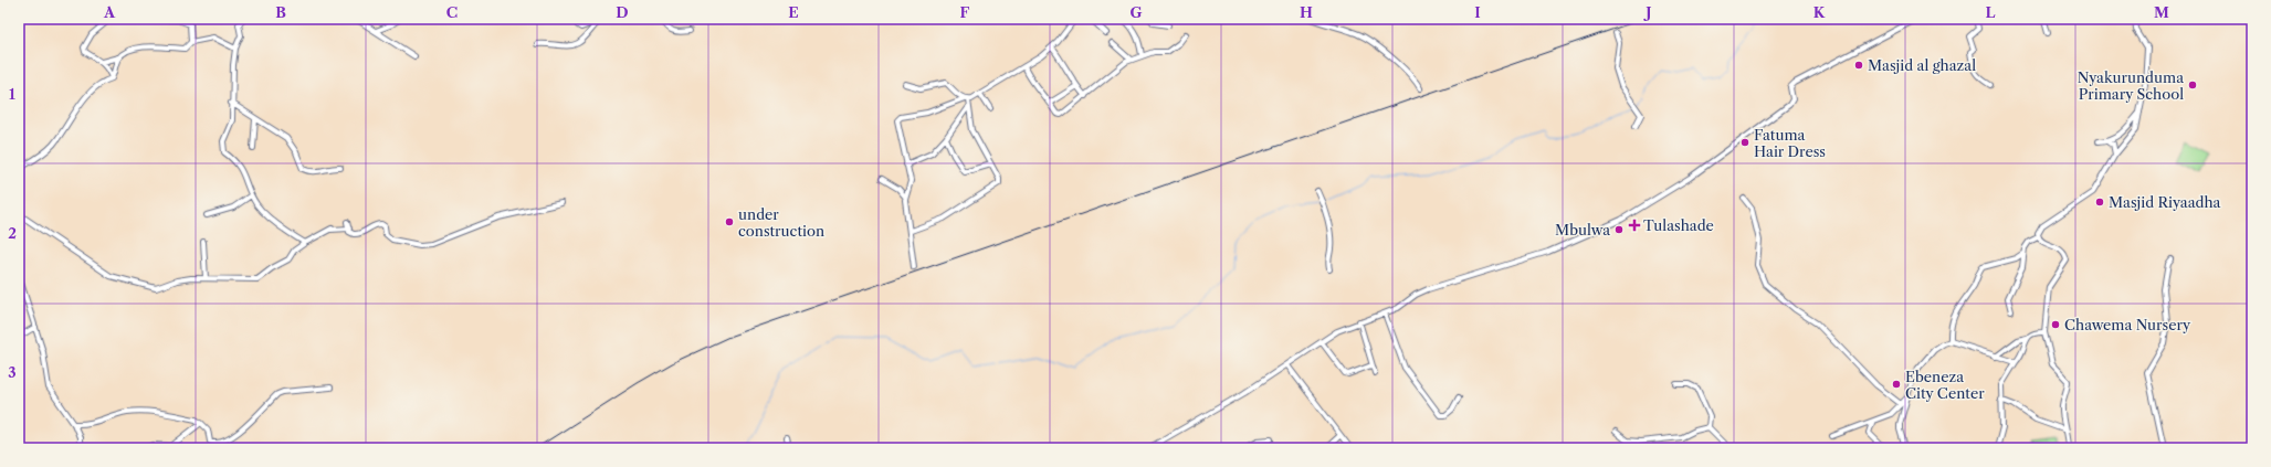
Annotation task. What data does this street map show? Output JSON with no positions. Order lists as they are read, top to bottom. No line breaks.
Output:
{"places":{"other":["Masjid al ghazal","Nyakurunduma Primary School","Fatuma Hair Dress","Masjid Riyaadha","under construction","Mbulwa","Chawema Nursery","Ebeneza City Center"],"health":["Tulashade"]},"grid":{"columns":["A","B","C","D","E","F","G","H","I","J","K","L","M"],"rows":["1","2","3"]}}
